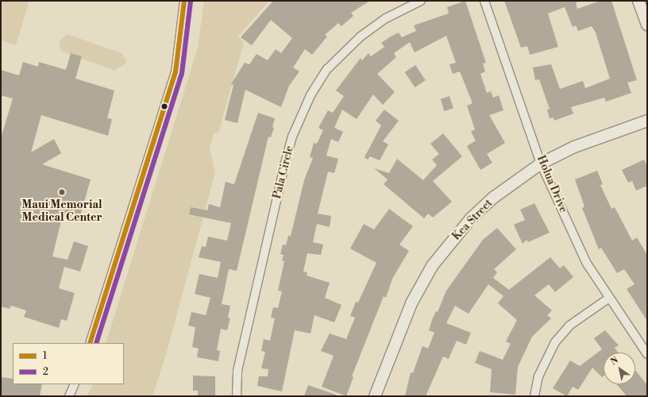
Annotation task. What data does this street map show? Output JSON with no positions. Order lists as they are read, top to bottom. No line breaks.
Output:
{"streets":{"street":["Pala Circle","Holua Drive","Kea Street"]},"crossings":[["Holua Drive","Kea Street"]],"places":["Maui Memorial Medical Center"],"lines":["transit line 1","transit line 2"],"legend":["1","2"],"north":"top left"}
